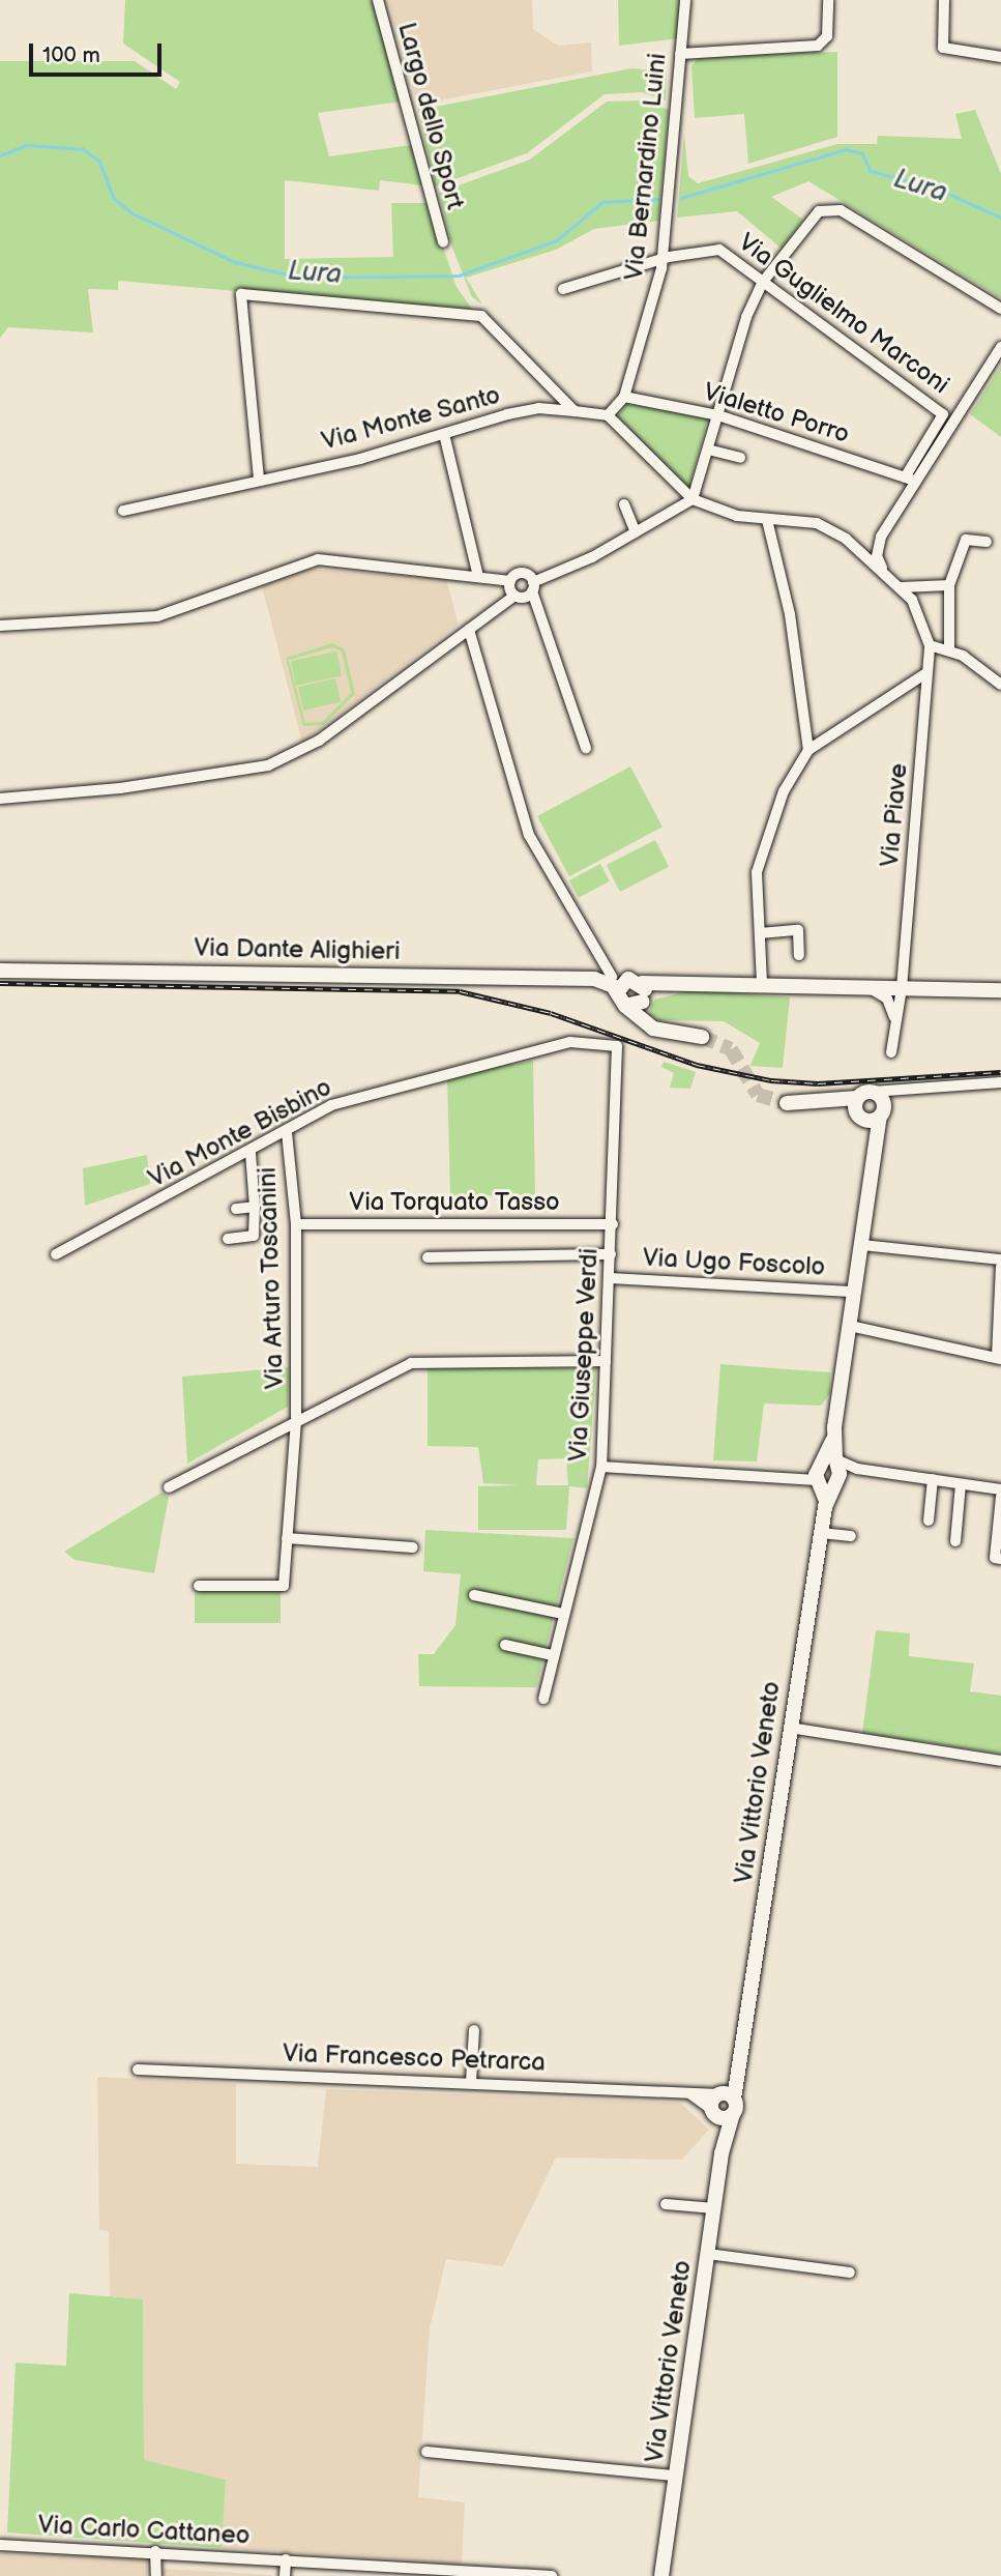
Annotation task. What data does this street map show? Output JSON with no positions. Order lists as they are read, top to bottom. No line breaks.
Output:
{"streets":{"street":["Largo dello Sport","Via Bernardino Luini","Via Guglielmo Marconi","Vialetto Porro","Via Monte Santo","Via Piave","Via Dante Alighieri","Via Monte Bisbino","Via Torquato Tasso","Via Ugo Foscolo","Via Arturo Toscanini","Via Giuseppe Verdi","Via Vittorio Veneto","Via Francesco Petrarca","Via Carlo Cattaneo"]},"crossings":[["Via Bernardino Luini","Via Guglielmo Marconi"],["Via Bernardino Luini","Vialetto Porro"],["Via Bernardino Luini","Via Monte Santo"],["Via Guglielmo Marconi","Vialetto Porro"],["Via Monte Bisbino","Via Arturo Toscanini"],["Via Monte Bisbino","Via Giuseppe Verdi"],["Via Torquato Tasso","Via Arturo Toscanini"],["Via Torquato Tasso","Via Giuseppe Verdi"],["Via Ugo Foscolo","Via Giuseppe Verdi"],["Via Vittorio Veneto","Via Francesco Petrarca"]],"water":["Lura"],"scale_bar":"100 m"}
